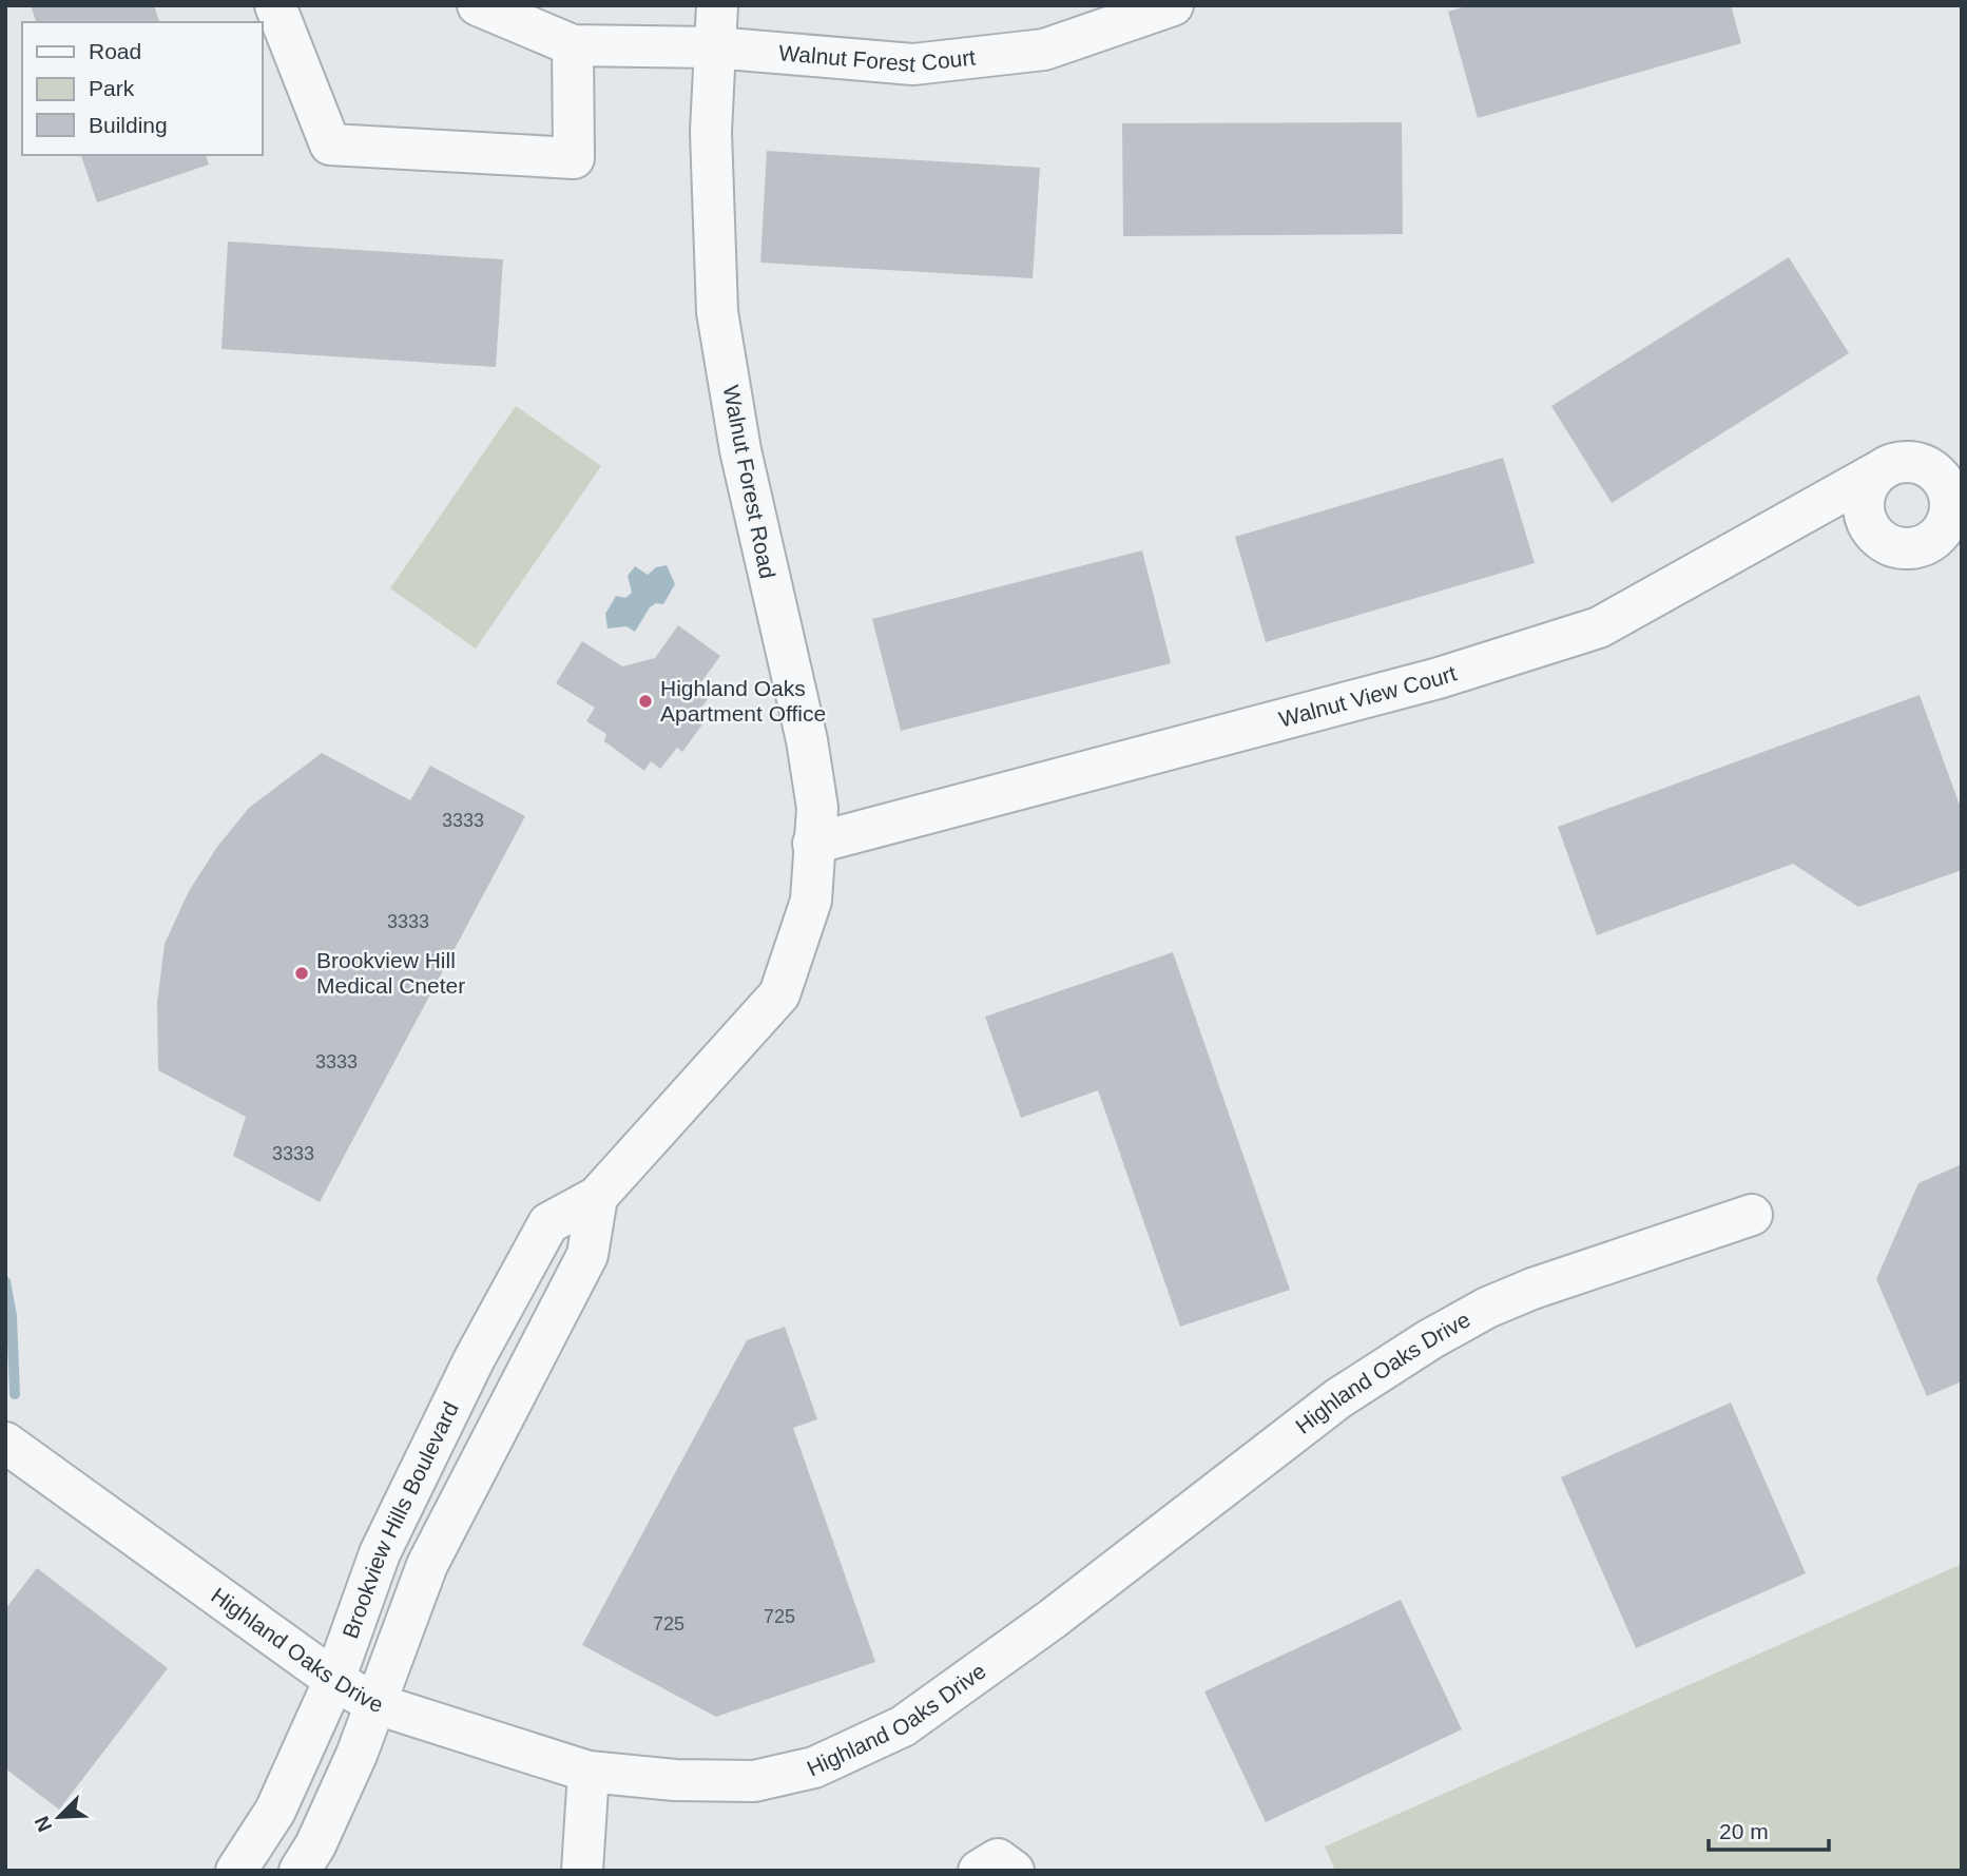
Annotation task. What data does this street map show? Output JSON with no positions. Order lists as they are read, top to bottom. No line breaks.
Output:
{"streets":{"street":["Walnut Forest Court","Walnut Forest Road","Walnut View Court","Highland Oaks Drive","Brookview Hills Boulevard"]},"crossings":[["Walnut Forest Court","Walnut Forest Road"],["Walnut Forest Road","Walnut View Court"],["Walnut Forest Road","Brookview Hills Boulevard"],["Highland Oaks Drive","Brookview Hills Boulevard"]],"places":["Highland Oaks Apartment Office","Brookview Hill Medical Cneter"],"house_numbers":["3333","3333","3333","3333","725","725"],"legend":["Road","Park","Building"],"scale_bar":"20 m","north":"bottom left"}
